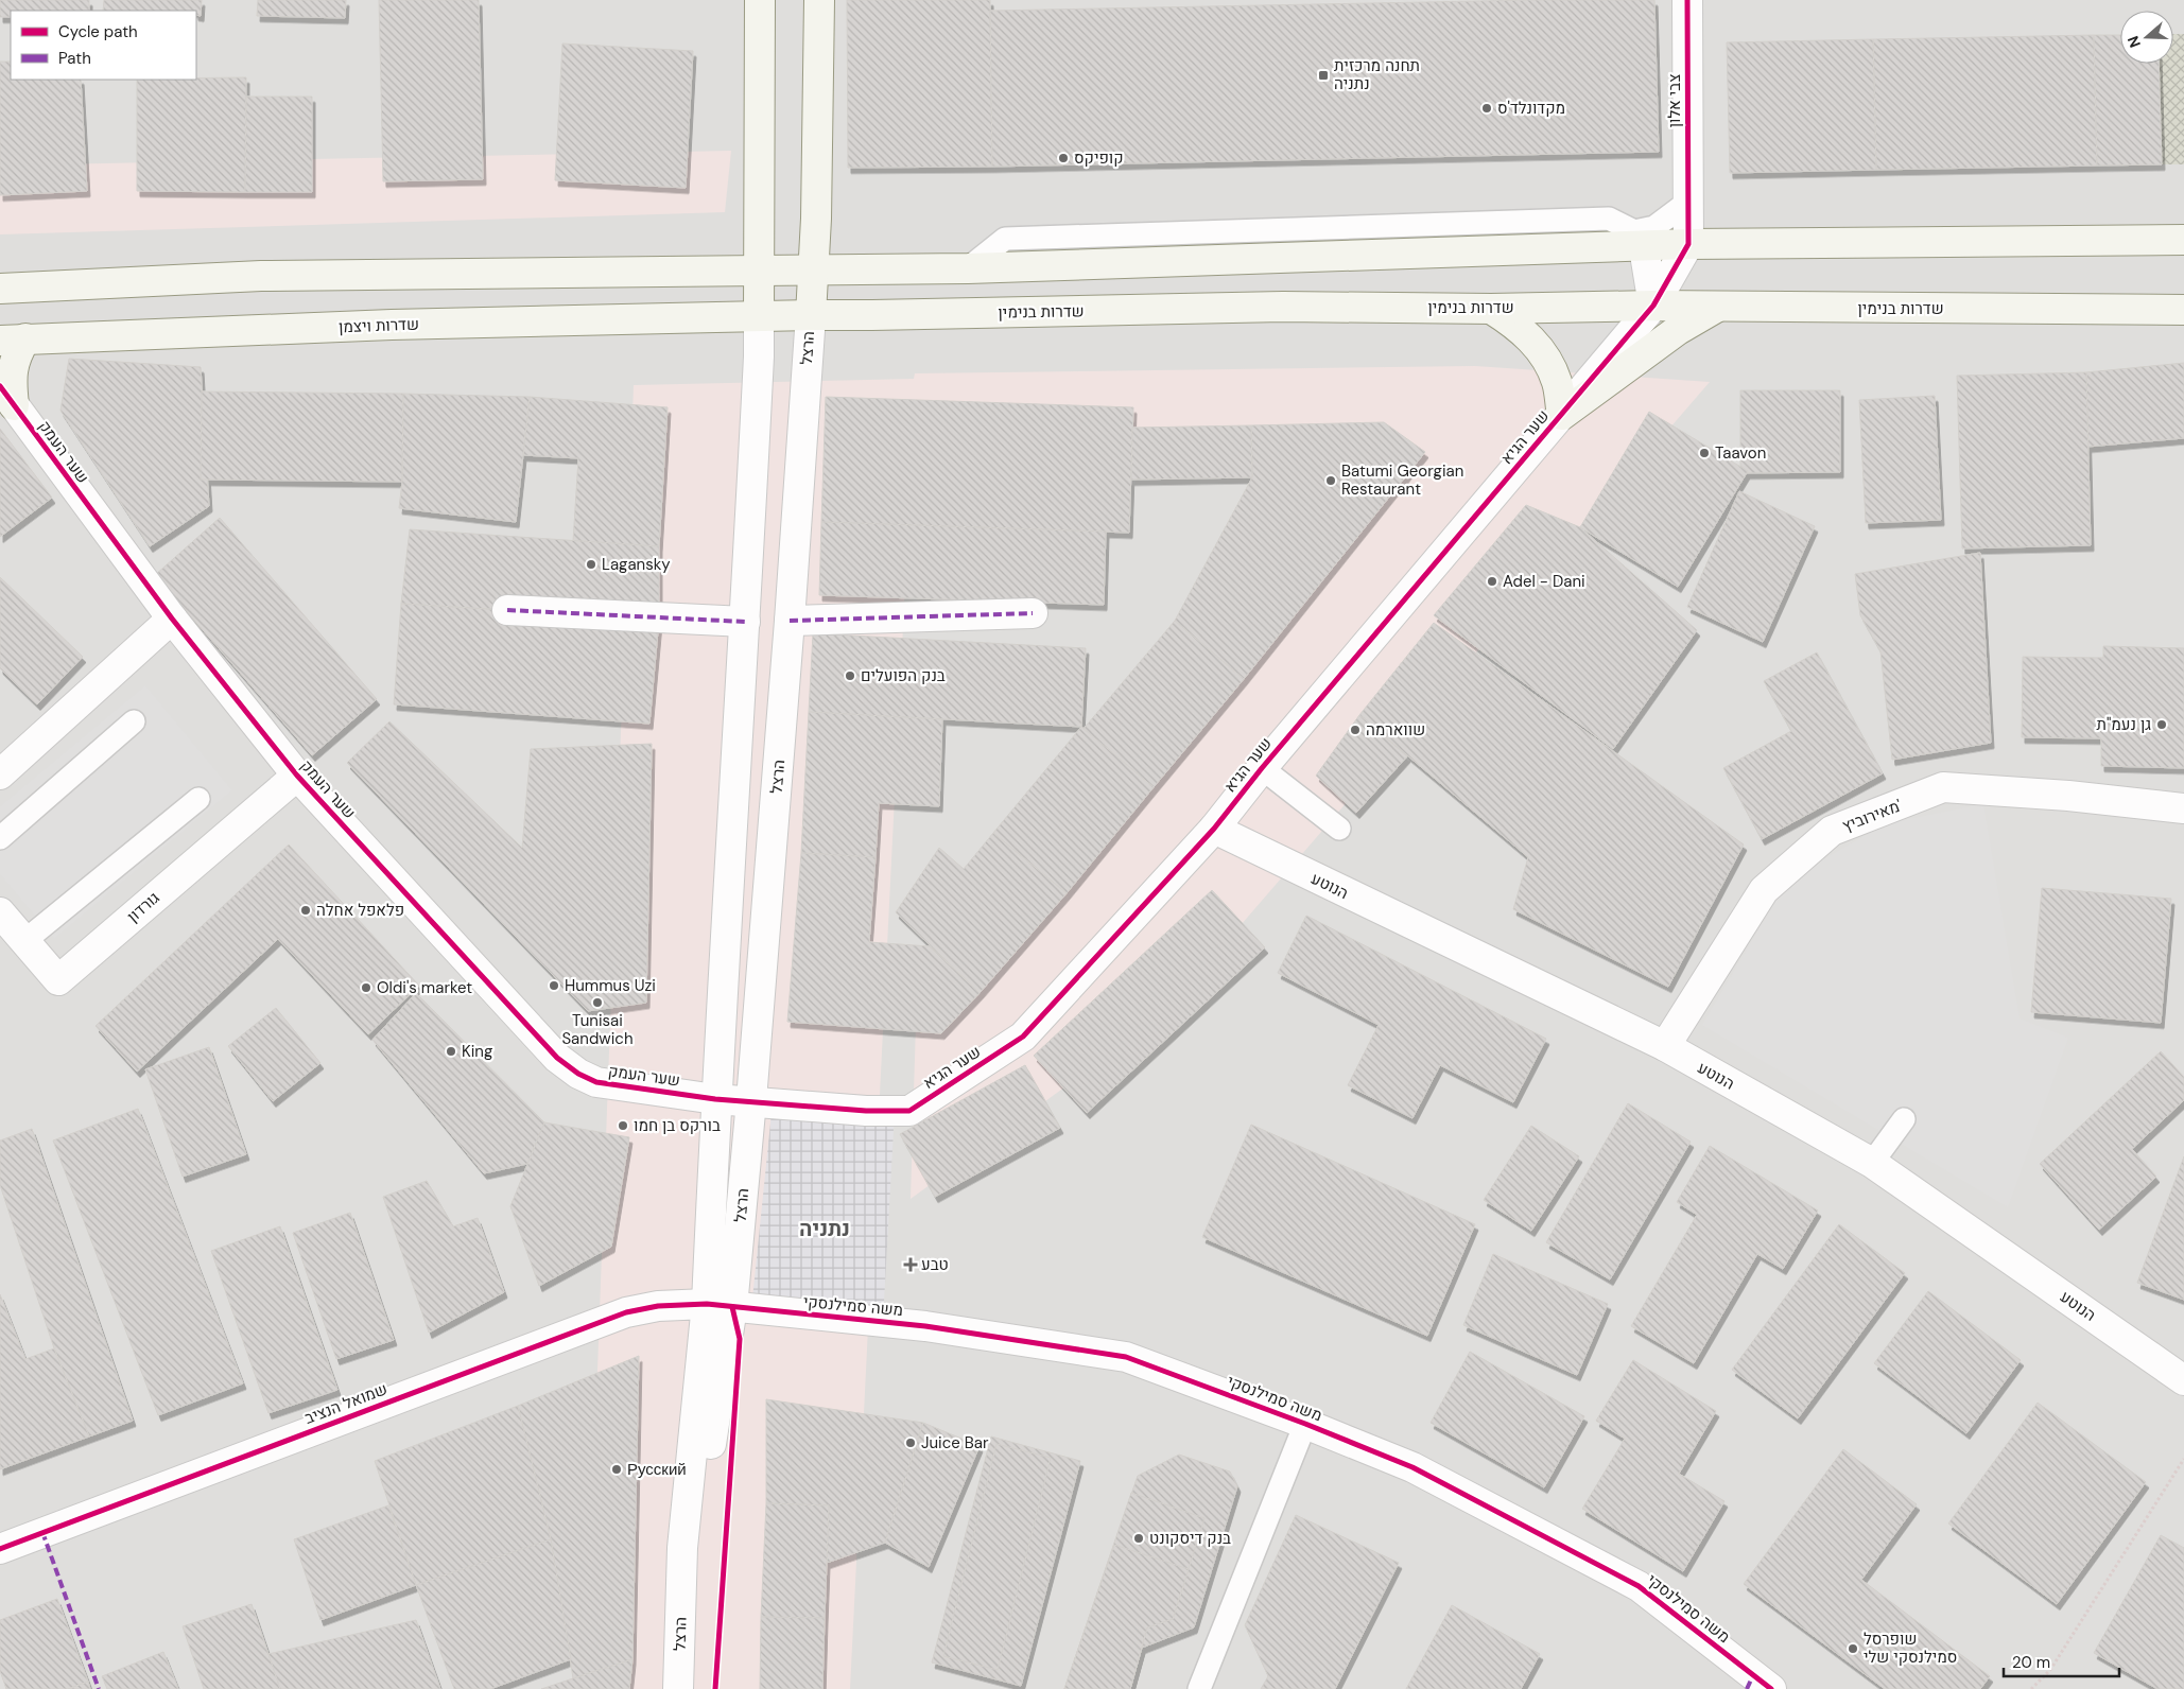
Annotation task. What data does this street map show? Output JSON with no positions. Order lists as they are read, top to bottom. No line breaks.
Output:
{"streets":{"main road":["שדרות בנימין","שדרות ויצמן","הרצל"],"street":["צבי אלון","שער הגיא","שער העמק","מאירוביץ'","הנוטע","גורדון","משה סמילנסקי","שמואל הנציב"]},"crossings":[["צבי אלון","שער הגיא"],["שדרות בנימין","שדרות ויצמן"],["שדרות בנימין","הרצל"],["שדרות בנימין","שער הגיא"],["שדרות ויצמן","הרצל"],["הרצל","שער הגיא"],["הרצל","שער העמק"],["הרצל","משה סמילנסקי"],["הרצל","שמואל הנציב"],["שער הגיא","שער העמק"],["שער הגיא","הנוטע"],["שער העמק","גורדון"],["מאירוביץ'","הנוטע"],["משה סמילנסקי","שמואל הנציב"]],"districts":["נתניה"],"places":{"transit":["תחנה מרכזית נתניה"],"other":["מקדונלד'ס","קופיקס","Taavon","Batumi Georgian Restaurant","Lagansky","Adel - Dani","בנק הפועלים","גן נעמ\"ת","שווארמה","פלאפל אחלה","Hummus Uzi","Oldi's market","Tunisai Sandwich","King","בורקס בן חמו","Juice Bar","Русский","בנק דיסקונט","שופרסל סמילנסקי שלי"],"health":["טבע"]},"legend":["Cycle path","Path"],"scale_bar":"20 m","north":"left"}
